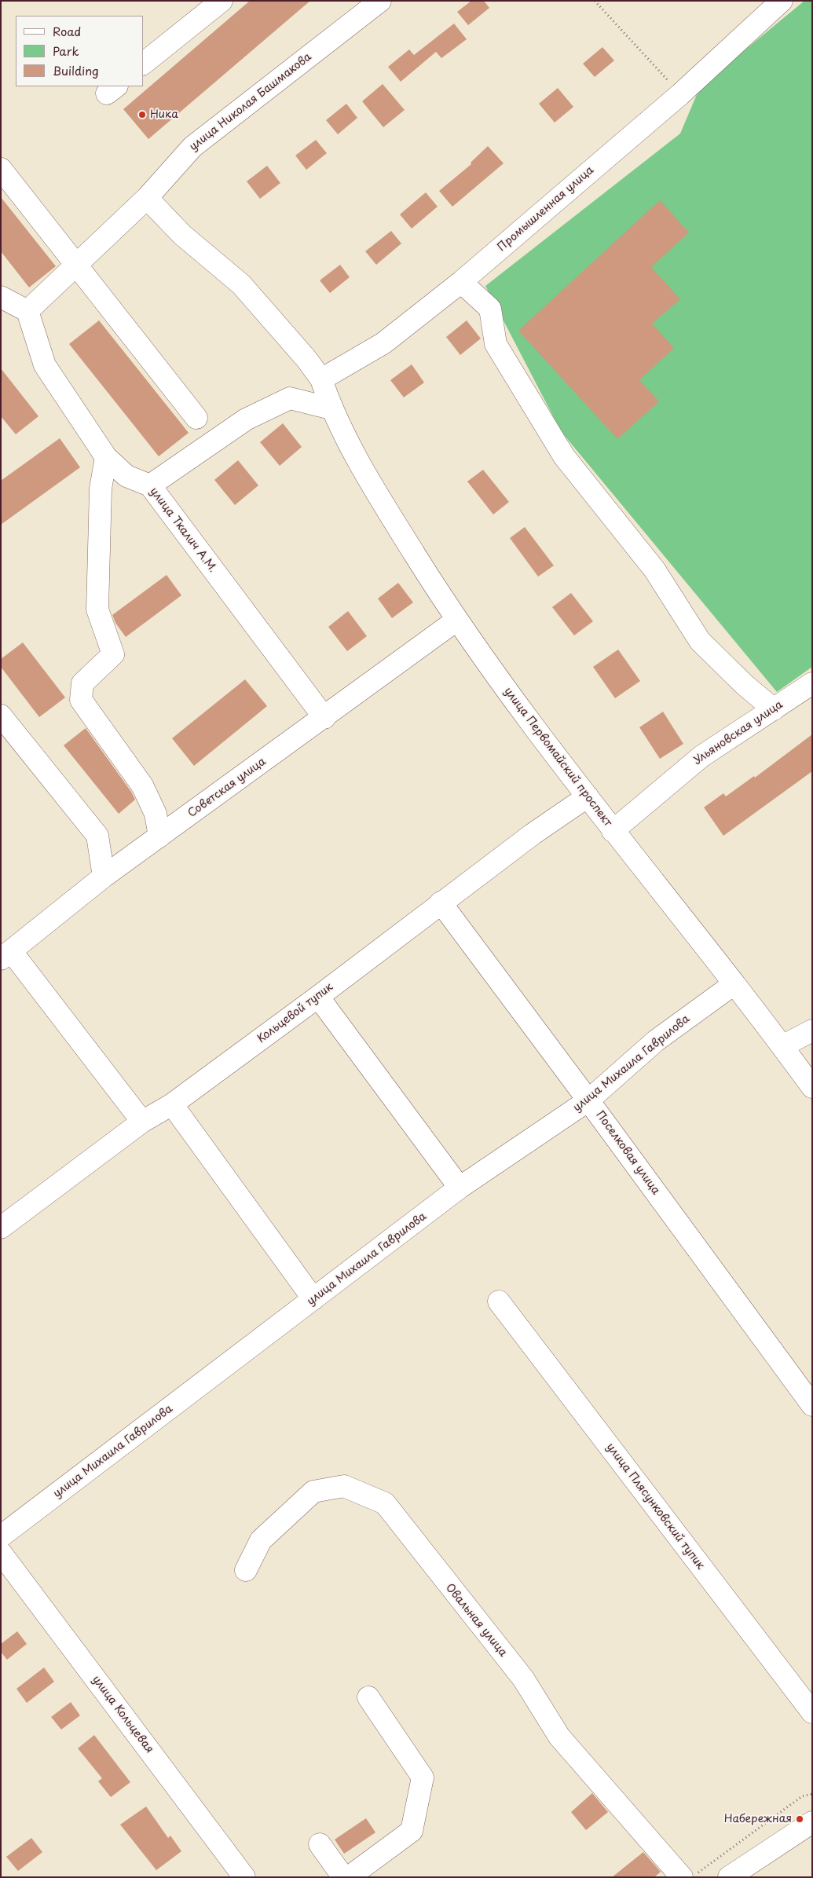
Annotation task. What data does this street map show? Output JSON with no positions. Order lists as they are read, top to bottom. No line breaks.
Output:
{"streets":{"street":["улица Николая Башмакова","Промышленная улица","улица Ткалич А.М.","Ульяновская улица","улица Первомайский проспект","Советская улица","Кольцевой тупик","улица Михаила Гаврилова","Поселковая улица","улица Плясунковский тупик","Овальная улица","улица Кольцевая"]},"crossings":[["улица Николая Башмакова","улица Ткалич А.М."],["улица Ткалич А.М.","Советская улица"],["Ульяновская улица","улица Первомайский проспект"],["улица Первомайский проспект","Советская улица"],["улица Первомайский проспект","Кольцевой тупик"],["улица Первомайский проспект","улица Михаила Гаврилова"],["Кольцевой тупик","Поселковая улица"],["улица Михаила Гаврилова","Поселковая улица"]],"places":["Ника","Набережная"],"legend":["Road","Park","Building"]}
